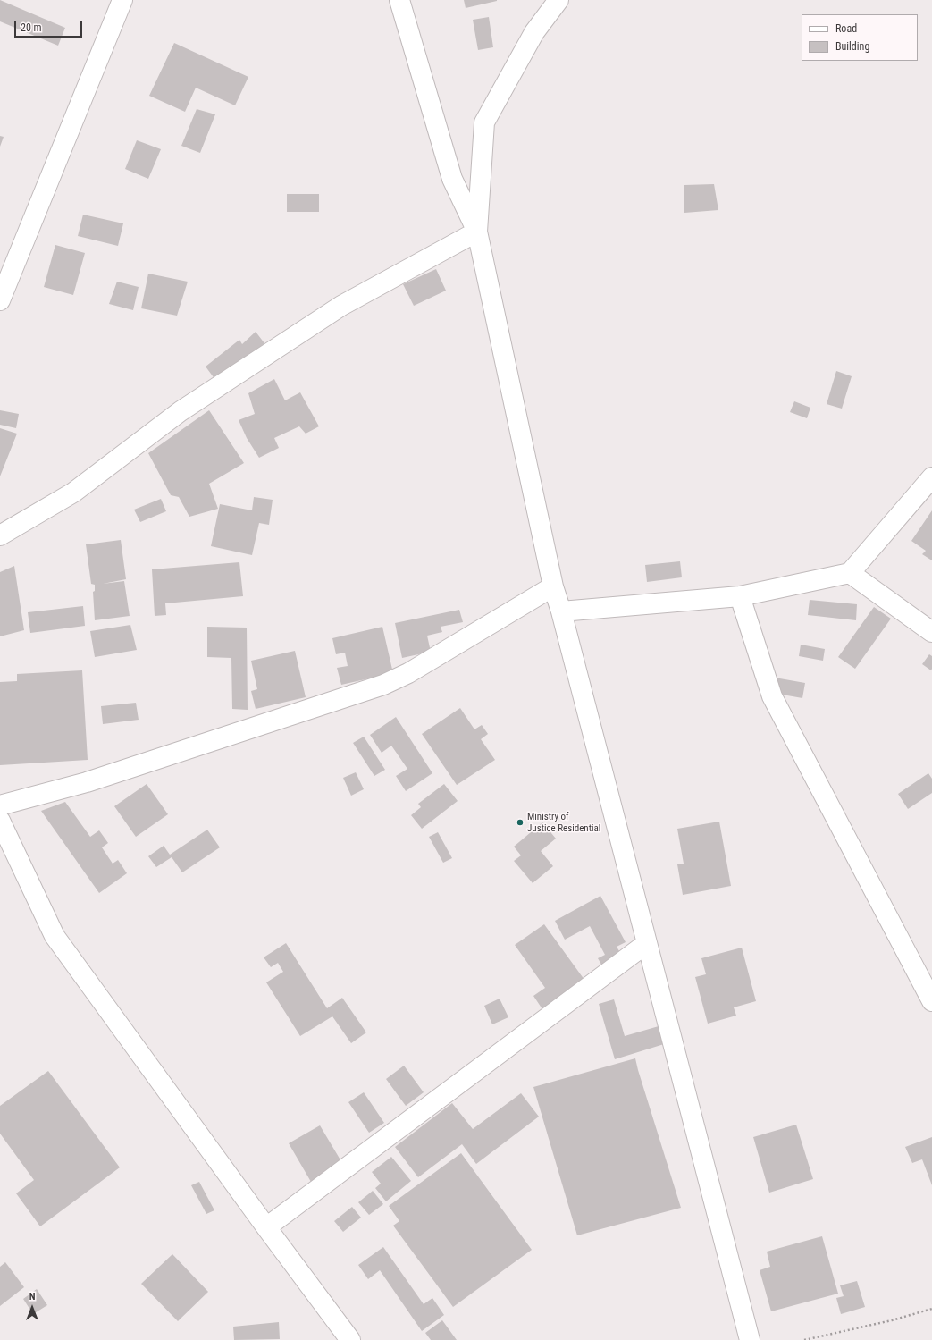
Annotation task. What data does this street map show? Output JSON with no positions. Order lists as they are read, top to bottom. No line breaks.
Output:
{"places":["Ministry of Justice Residential"],"legend":["Road","Building"],"scale_bar":"20 m","north":"top"}
